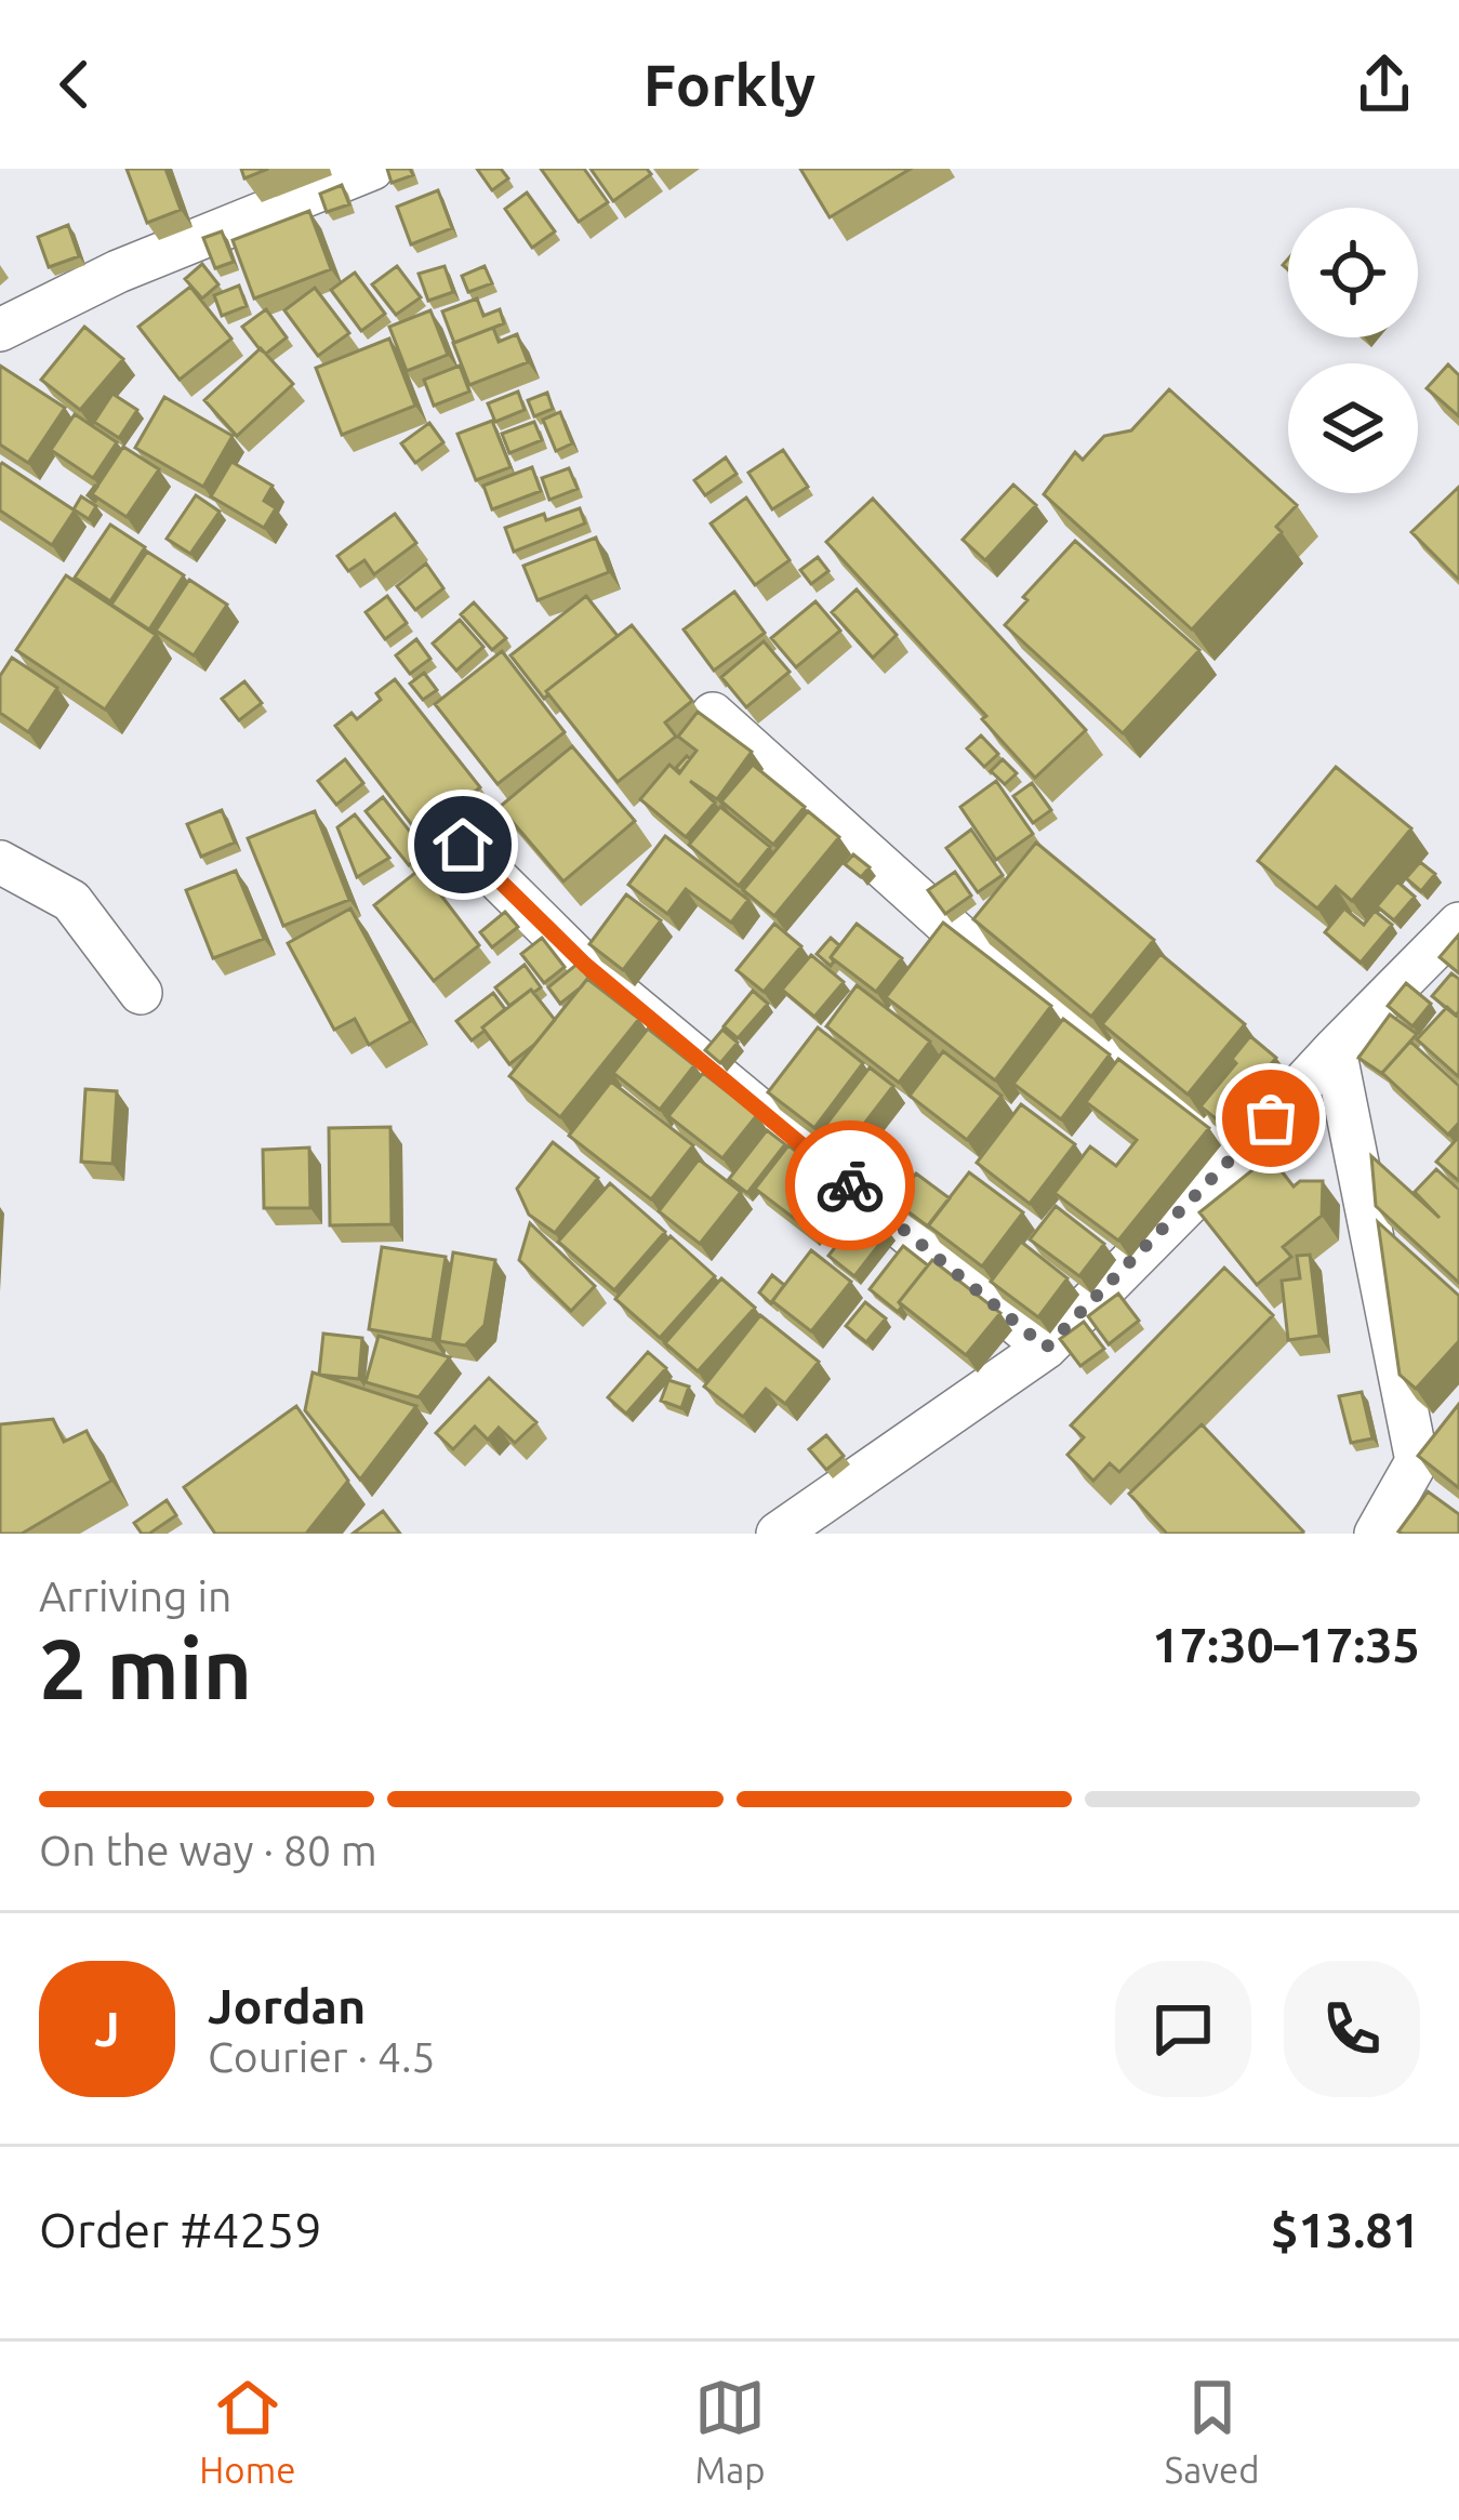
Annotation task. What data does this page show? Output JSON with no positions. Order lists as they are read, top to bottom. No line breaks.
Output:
{"page":{"header":"Forkly","heading":["2 min","Arriving in","17:30–17:35"],"panel":["Jordan","Courier · 4.5","Order #4259","$13.81"],"bar":"On the way · 80 m","round":"J","tabs":["Home","Map","Saved"]}}
